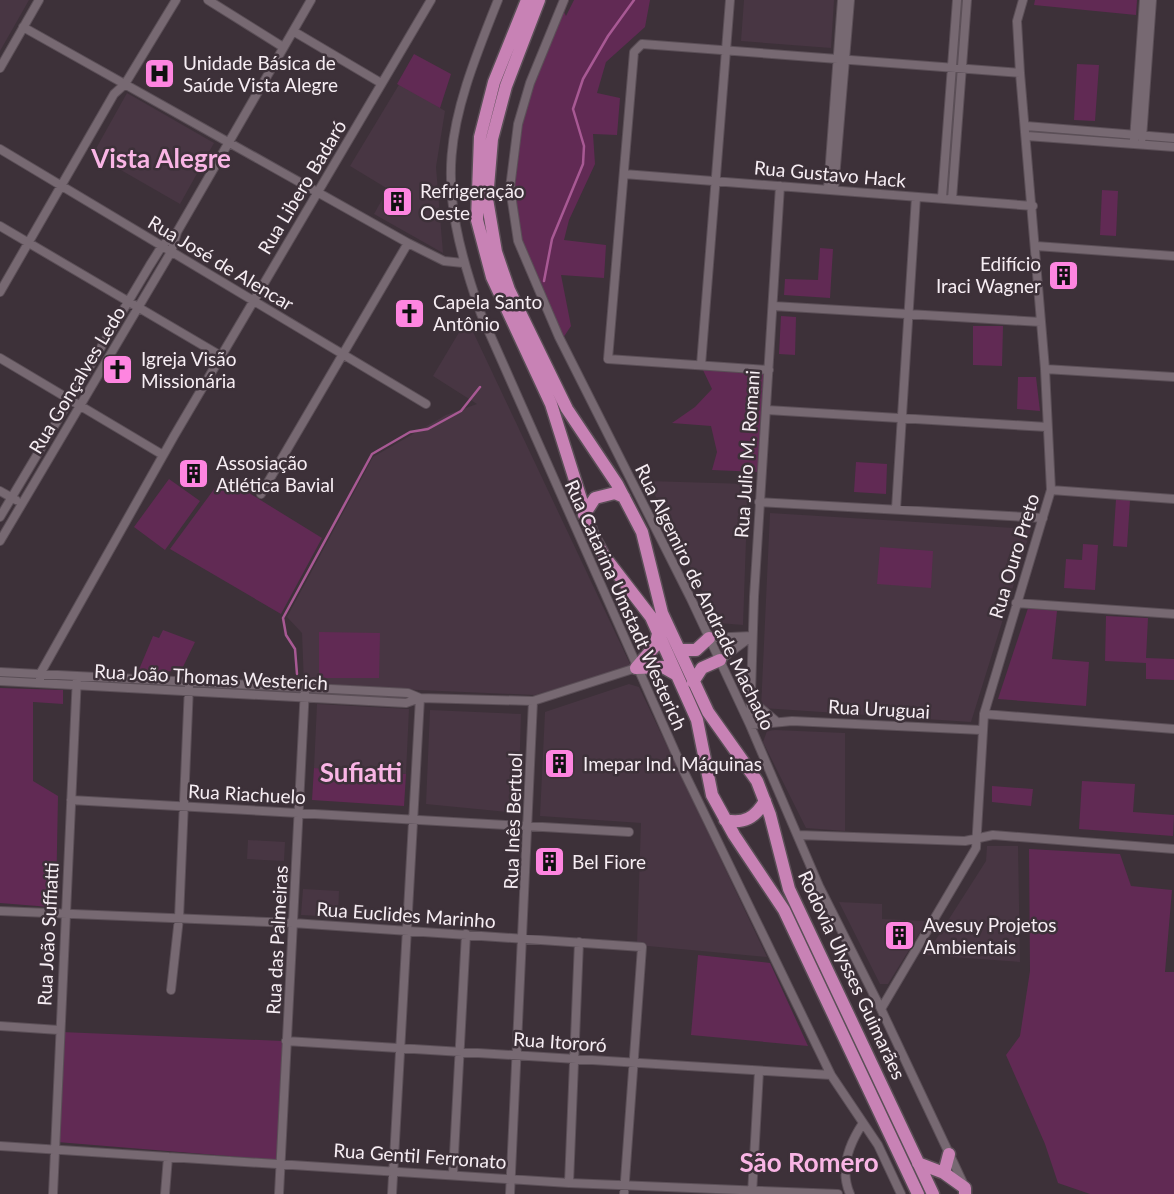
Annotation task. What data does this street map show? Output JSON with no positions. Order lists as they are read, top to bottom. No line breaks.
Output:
{"streets":{"highway":["Rodovia Ulysses Guimarães"],"street":["Rua Gustavo Hack","Rua Libero Badaró","Rua José de Alencar","Rua Gonçalves Ledo","Rua Julio M. Romani","Rua Ouro Preto","Rua Algemiro de Andrade Machado","Rua Catarina Umstadt Westerich","Rua João Thomas Westerich","Rua Uruguai","Rua Riachuelo","Rua Inês Bertuol","Rua Euclides Marinho","Rua João Suffiatti","Rua das Palmeiras","Rua Itororó","Rua Gentil Ferronato"]},"crossings":[["Rua Gustavo Hack","Rua Julio M. Romani"],["Rua Gustavo Hack","Rua Ouro Preto"],["Rua Libero Badaró","Rua José de Alencar"],["Rua Libero Badaró","Rua João Thomas Westerich"],["Rua José de Alencar","Rua Gonçalves Ledo"],["Rua Julio M. Romani","Rua Algemiro de Andrade Machado"],["Rua Julio M. Romani","Rua Uruguai"],["Rua Ouro Preto","Rua Algemiro de Andrade Machado"],["Rua Ouro Preto","Rua Uruguai"],["Rua Algemiro de Andrade Machado","Rua Uruguai"],["Rua Catarina Umstadt Westerich","Rua João Thomas Westerich"],["Rua Catarina Umstadt Westerich","Rua Itororó"],["Rua João Thomas Westerich","Rua Inês Bertuol"],["Rua João Thomas Westerich","Rua João Suffiatti"],["Rua João Thomas Westerich","Rua das Palmeiras"],["Rua Riachuelo","Rua Inês Bertuol"],["Rua Riachuelo","Rua João Suffiatti"],["Rua Riachuelo","Rua das Palmeiras"],["Rua Inês Bertuol","Rua Euclides Marinho"],["Rua Inês Bertuol","Rua Itororó"],["Rua Inês Bertuol","Rua Gentil Ferronato"],["Rua Euclides Marinho","Rua João Suffiatti"],["Rua Euclides Marinho","Rua das Palmeiras"],["Rua Euclides Marinho","Rua Itororó"],["Rua João Suffiatti","Rua Gentil Ferronato"],["Rua das Palmeiras","Rua Itororó"],["Rua das Palmeiras","Rua Gentil Ferronato"]],"districts":["Vista Alegre","Sufiatti","São Romero"],"places":{"hospital":["Unidade Básica de Saúde Vista Alegre"],"building":["Refrigeração Oeste","Edifício Iraci Wagner","Assosiação Atlética Bavial","Imepar Ind. Máquinas","Bel Fiore","Avesuy Projetos Ambientais"],"church":["Capela Santo Antônio","Igreja Visão Missionária"]}}
